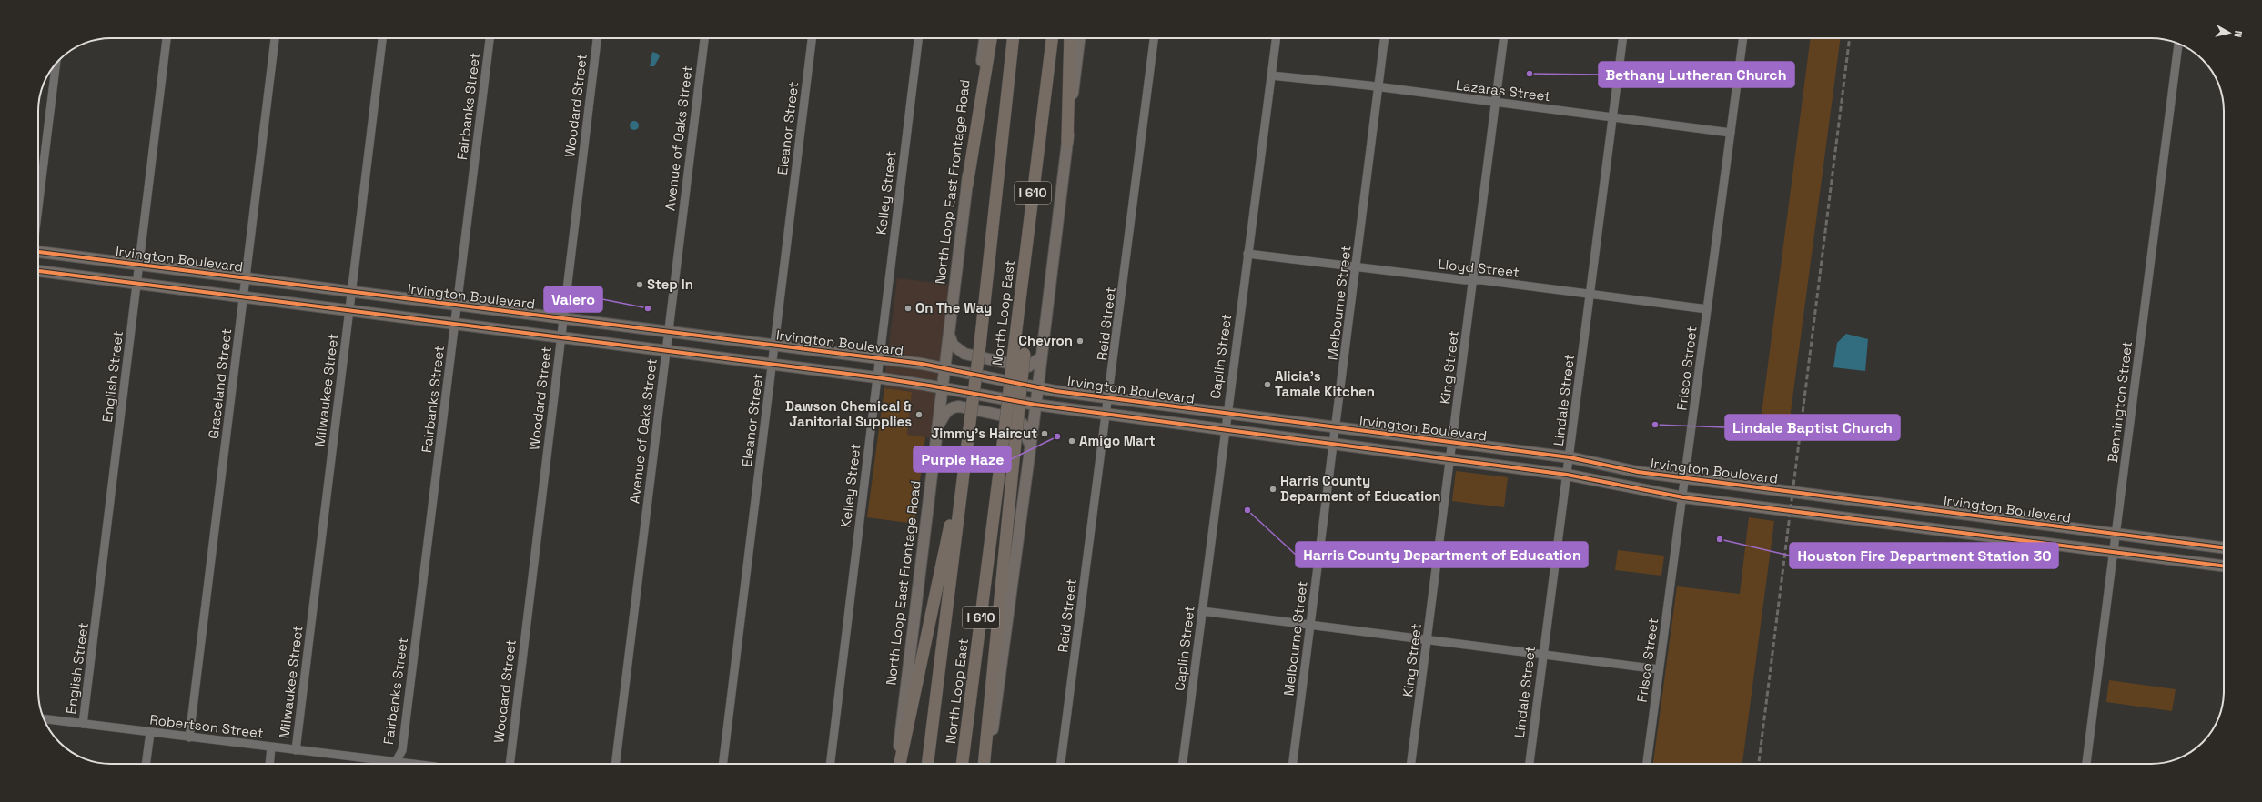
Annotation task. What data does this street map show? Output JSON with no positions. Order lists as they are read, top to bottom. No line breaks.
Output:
{"streets":{"highway":["I 610","North Loop East"],"main road":["North Loop East Frontage Road","Irvington Boulevard"],"street":["Lazaras Street","Woodard Street","Fairbanks Street","Eleanor Street","Avenue of Oaks Street","Kelley Street","Lloyd Street","Melbourne Street","Reid Street","Caplin Street","King Street","Frisco Street","English Street","Graceland Street","Milwaukee Street","Lindale Street","Bennington Street","Robertson Street"]},"crossings":[["Lazaras Street","Melbourne Street"],["Lazaras Street","Caplin Street"],["Lazaras Street","King Street"],["Lazaras Street","Frisco Street"],["Lazaras Street","Lindale Street"],["Woodard Street","Irvington Boulevard"],["Fairbanks Street","Irvington Boulevard"],["Fairbanks Street","Robertson Street"],["Eleanor Street","Irvington Boulevard"],["Avenue of Oaks Street","Irvington Boulevard"],["North Loop East Frontage Road","Irvington Boulevard"],["Kelley Street","Irvington Boulevard"],["Irvington Boulevard","Melbourne Street"],["Irvington Boulevard","Reid Street"],["Irvington Boulevard","Caplin Street"],["Irvington Boulevard","King Street"],["Irvington Boulevard","Frisco Street"],["Irvington Boulevard","English Street"],["Irvington Boulevard","Graceland Street"],["Irvington Boulevard","Milwaukee Street"],["Irvington Boulevard","Lindale Street"],["Irvington Boulevard","Bennington Street"],["Lloyd Street","Melbourne Street"],["Lloyd Street","Caplin Street"],["Lloyd Street","King Street"],["Lloyd Street","Frisco Street"],["Lloyd Street","Lindale Street"],["English Street","Robertson Street"],["Graceland Street","Robertson Street"],["Milwaukee Street","Robertson Street"]],"places":["Bethany Lutheran Church","Step In","Valero","On The Way","Chevron","Alicia's Tamale Kitchen","Dawson Chemical & Janitorial Supplies","Lindale Baptist Church","Jimmy's Haircut","Purple Haze","Amigo Mart","Harris County Deparment of Education","Harris County Department of Education","Houston Fire Department Station 30"],"north":"right"}
